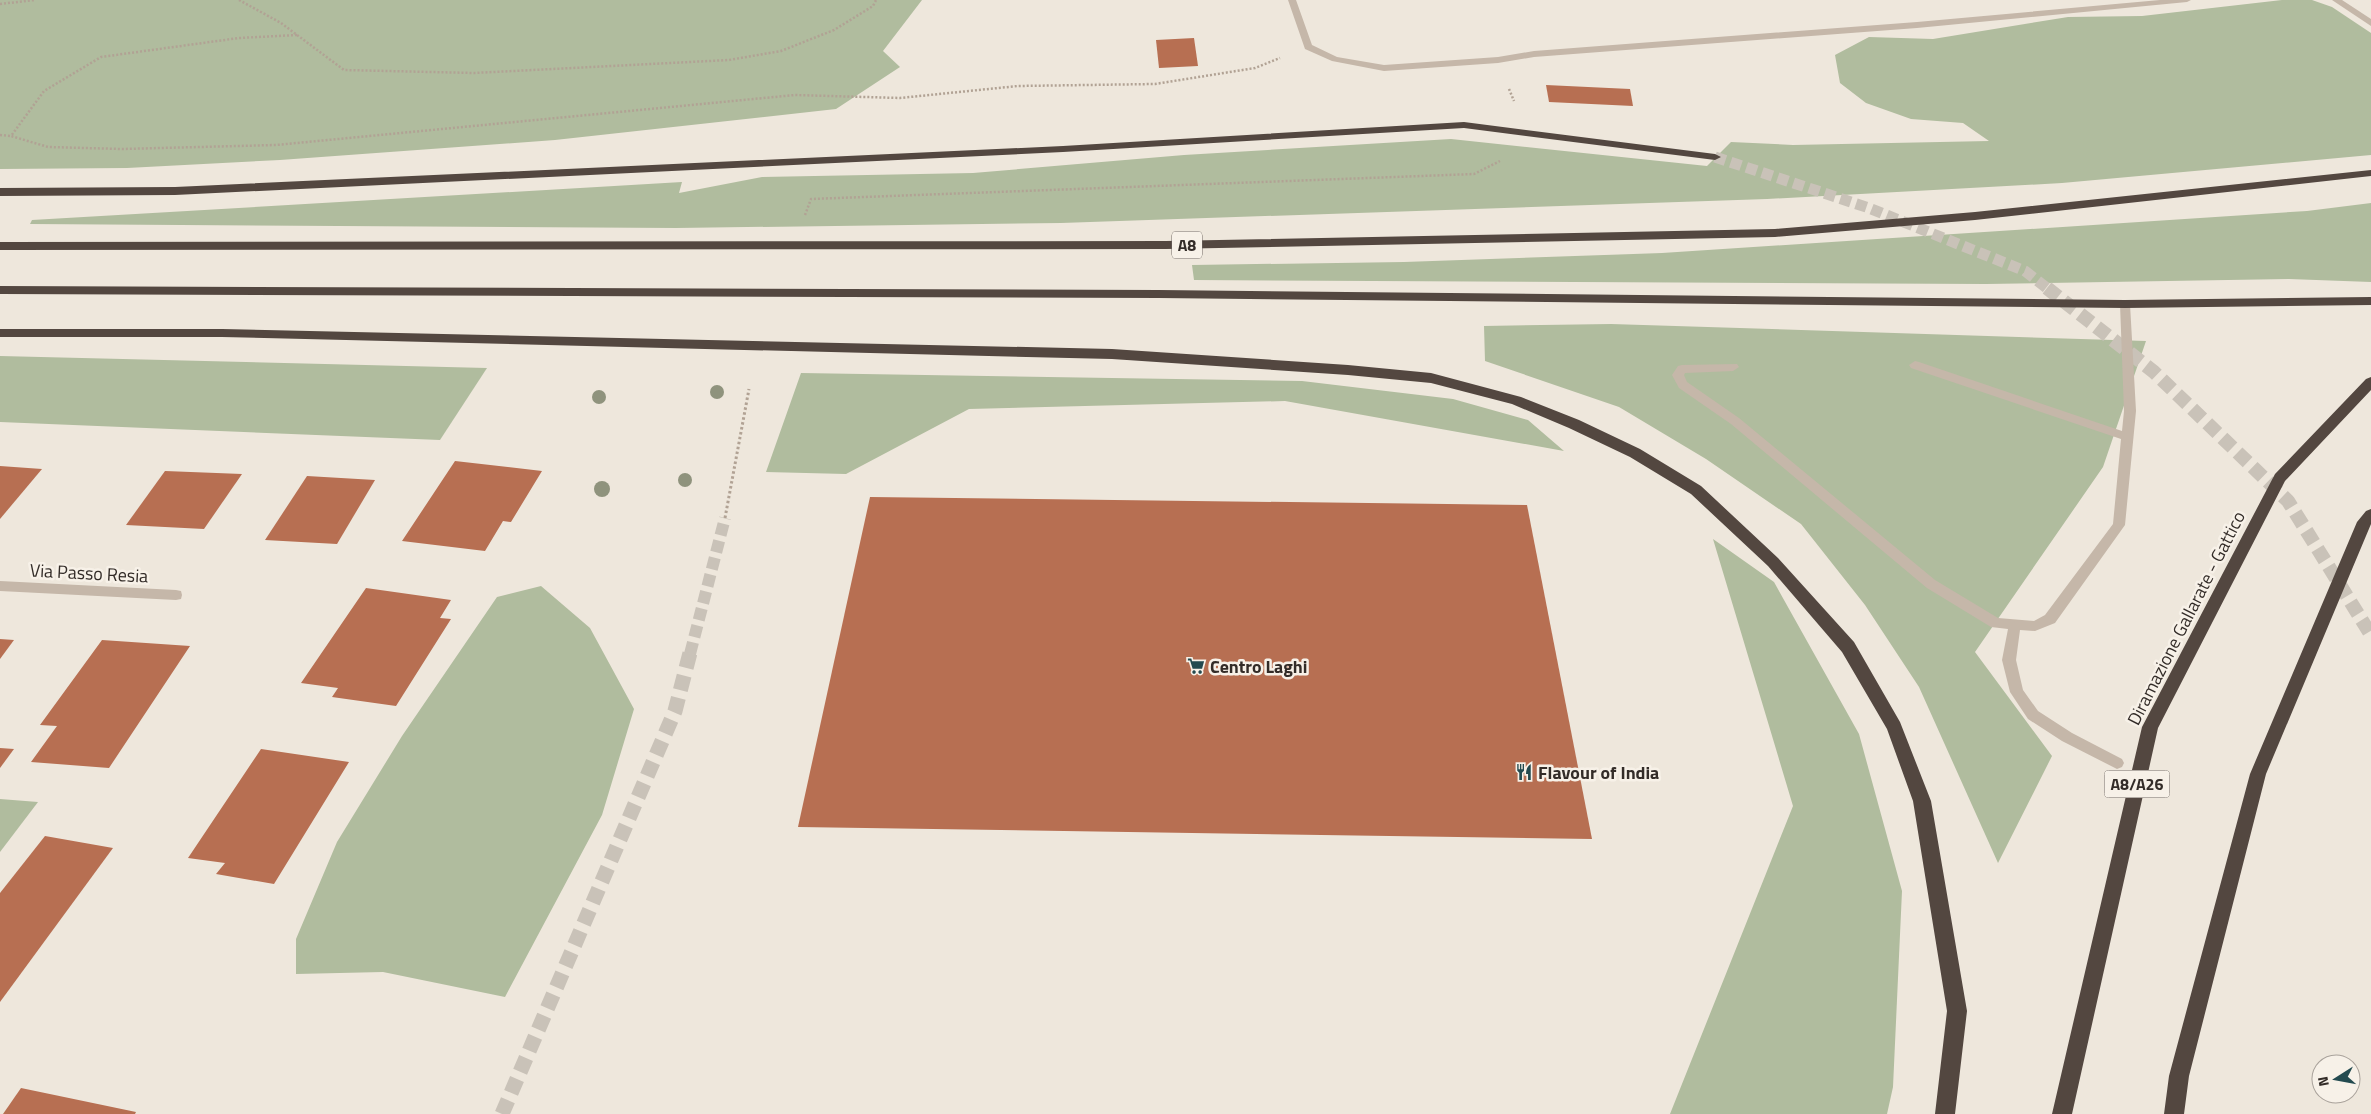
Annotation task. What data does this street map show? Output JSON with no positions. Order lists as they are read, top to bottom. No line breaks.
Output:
{"streets":{"highway":["A8","Diramazione Gallarate - Gattico","A8/A26"],"street":["Via Passo Resia"]},"places":{"supermarket":["Centro Laghi"],"restaurant":["Flavour of India"]},"north":"left"}
